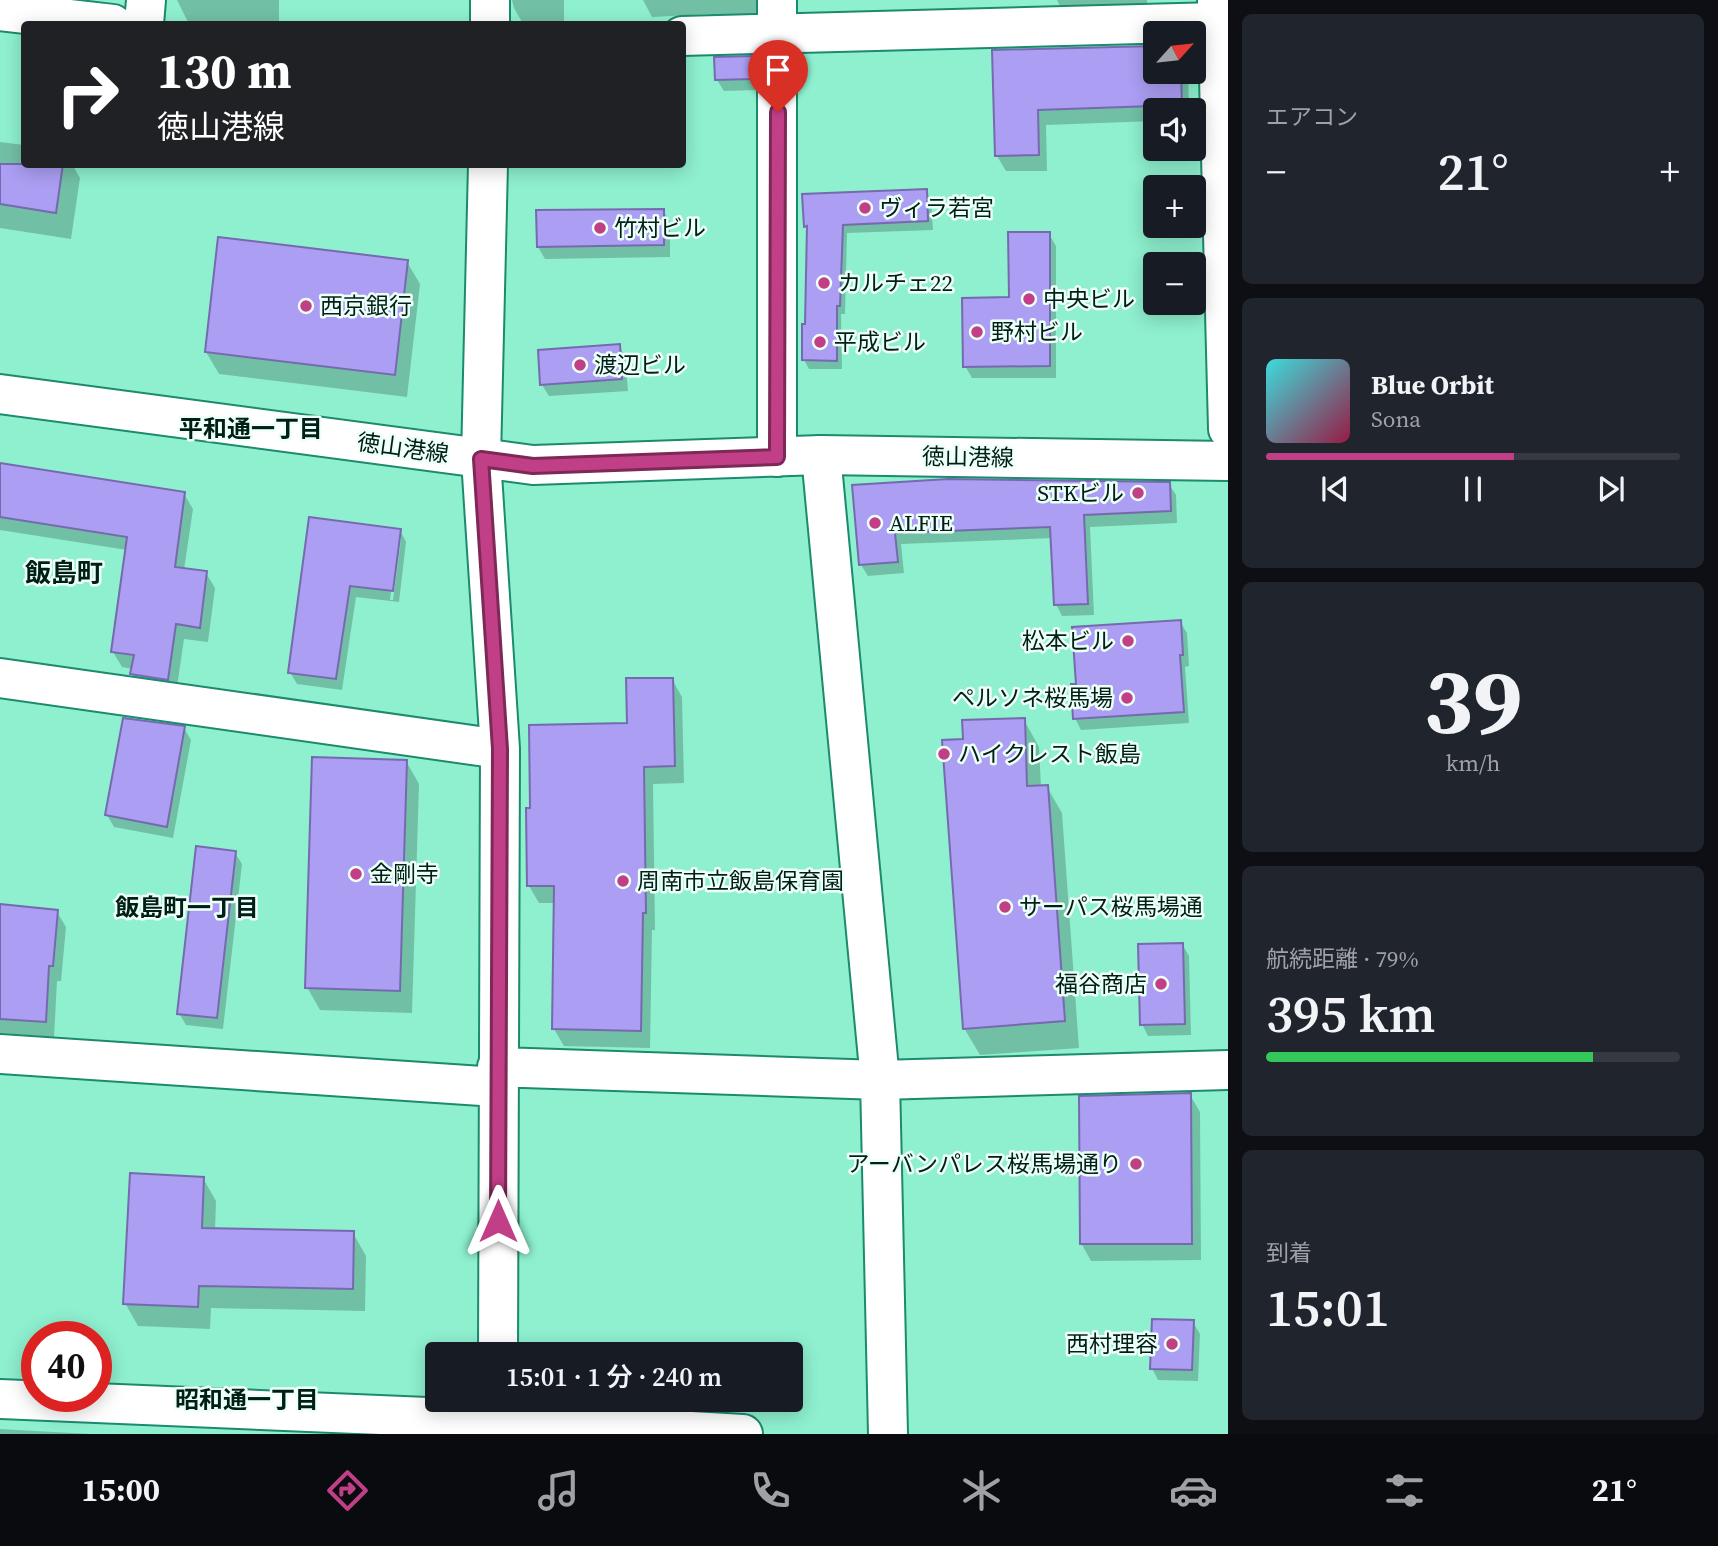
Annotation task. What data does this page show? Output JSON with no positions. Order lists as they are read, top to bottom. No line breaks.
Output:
{"streets":{"street":["徳山港線"]},"districts":["平和通一丁目","飯島町","飯島町一丁目","昭和通一丁目"],"places":["ヴィラ若宮","竹村ビル","カルチェ22","中央ビル","西京銀行","野村ビル","平成ビル","渡辺ビル","STKビル","ALFIE","松本ビル","ペルソネ桜馬場","ハイクレスト飯島","金剛寺","周南市立飯島保育園","サーパス桜馬場通","福谷商店","アーバンパレス桜馬場通り","西村理容"],"north":"top right","page":{"tile":["エアコン",["39","km/h"],["航続距離 · 79%","395 km"],["到着","15:01"]],"map_buttons":["+","−"],"turn":["130 m","徳山港線"],"heat":["−","21°","+"],"song":["Blue Orbit","Sona"],"limit":"40","trip":"15:01 · 1 分 · 240 m","tabs":["15:00","21°"]}}
